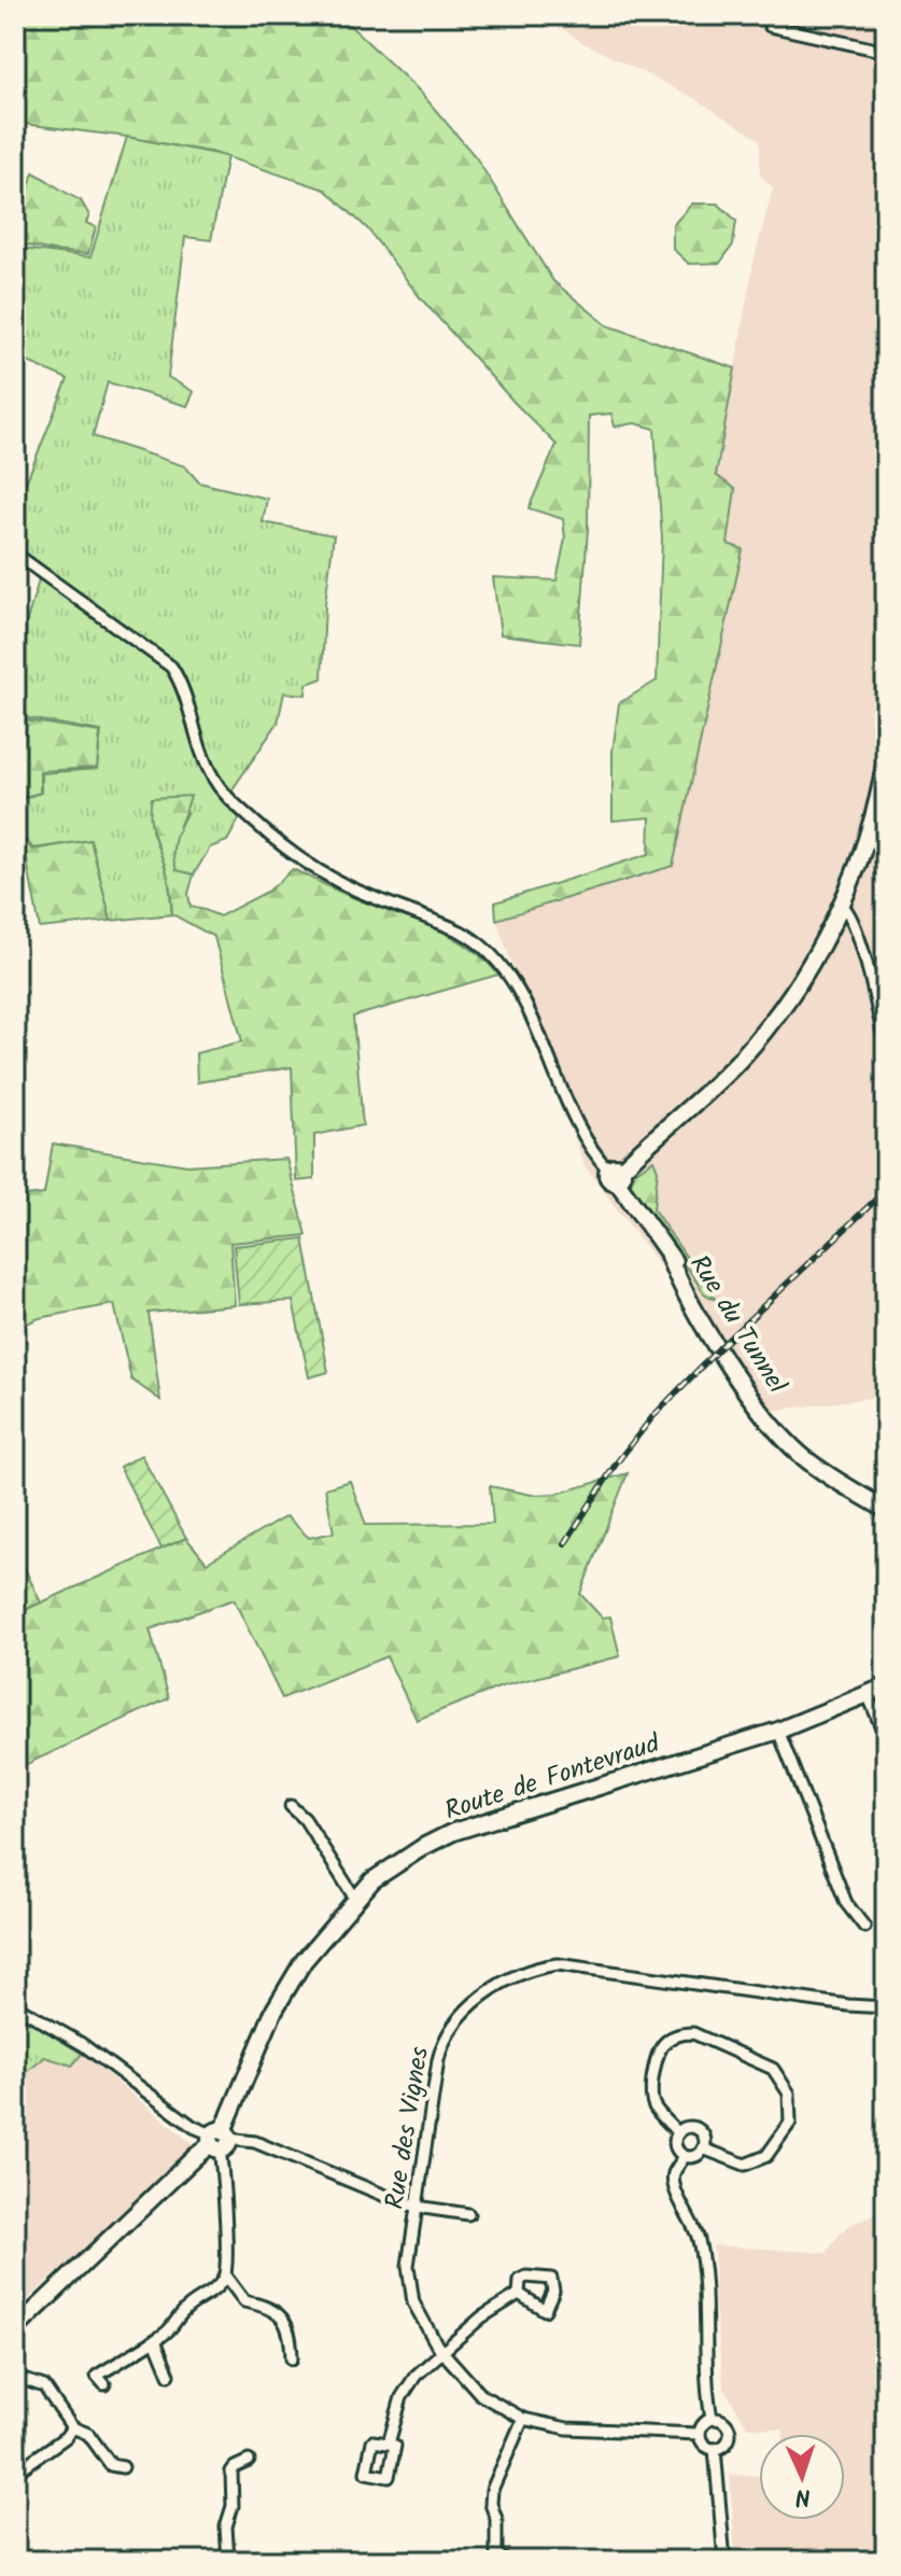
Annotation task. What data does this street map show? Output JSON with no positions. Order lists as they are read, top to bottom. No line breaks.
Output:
{"streets":{"street":["Rue du Tunnel","Route de Fontevraud","Rue des Vignes"]},"north":"bottom"}
